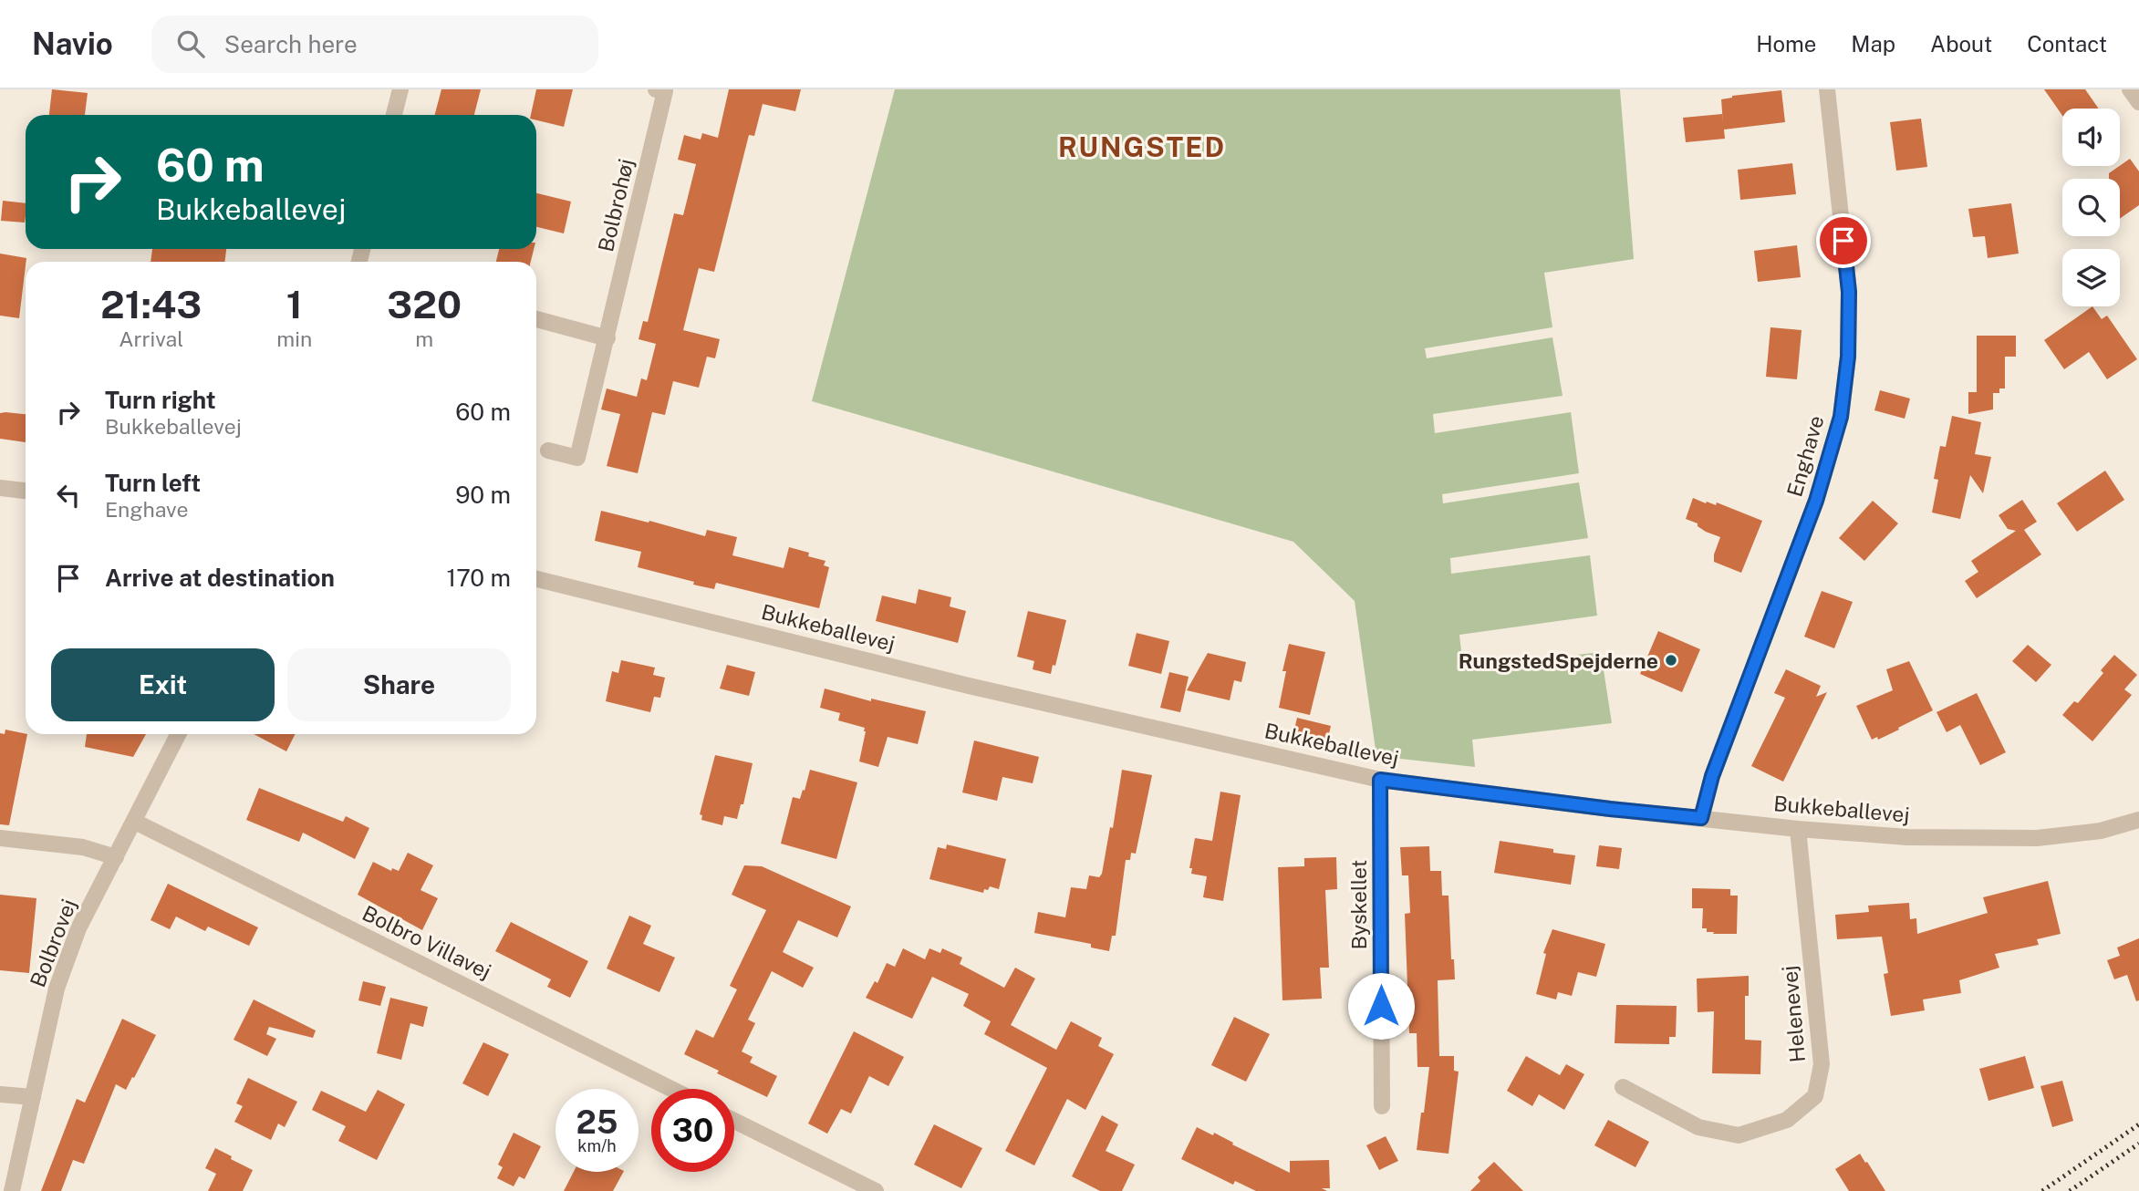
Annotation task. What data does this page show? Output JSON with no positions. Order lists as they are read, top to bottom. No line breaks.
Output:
{"streets":{"street":["Bolbrohøj","Enghave","Bukkeballevej","Byskellet","Bolbro Villavej","Bolbrovej","Helenevej"]},"crossings":[["Enghave","Bukkeballevej"],["Bukkeballevej","Byskellet"],["Bukkeballevej","Helenevej"],["Bolbro Villavej","Bolbrovej"]],"districts":["RUNGSTED"],"places":["RungstedSpejderne"],"page":{"header":"Navio","search":"Search here","nav":["Home","Map","About","Contact"],"turn":["60 m","Bukkeballevej"],"eta":["21:43","Arrival","1","min","320","m"],"list":[{"name":"Turn right","note":"Bukkeballevej","value":"60 m"},{"name":"Turn left","note":"Enghave","value":"90 m"},{"name":"Arrive at destination","value":"170 m"}],"buttons":["Exit","Share"],"speed":"25 km/h","limit":"30"}}
